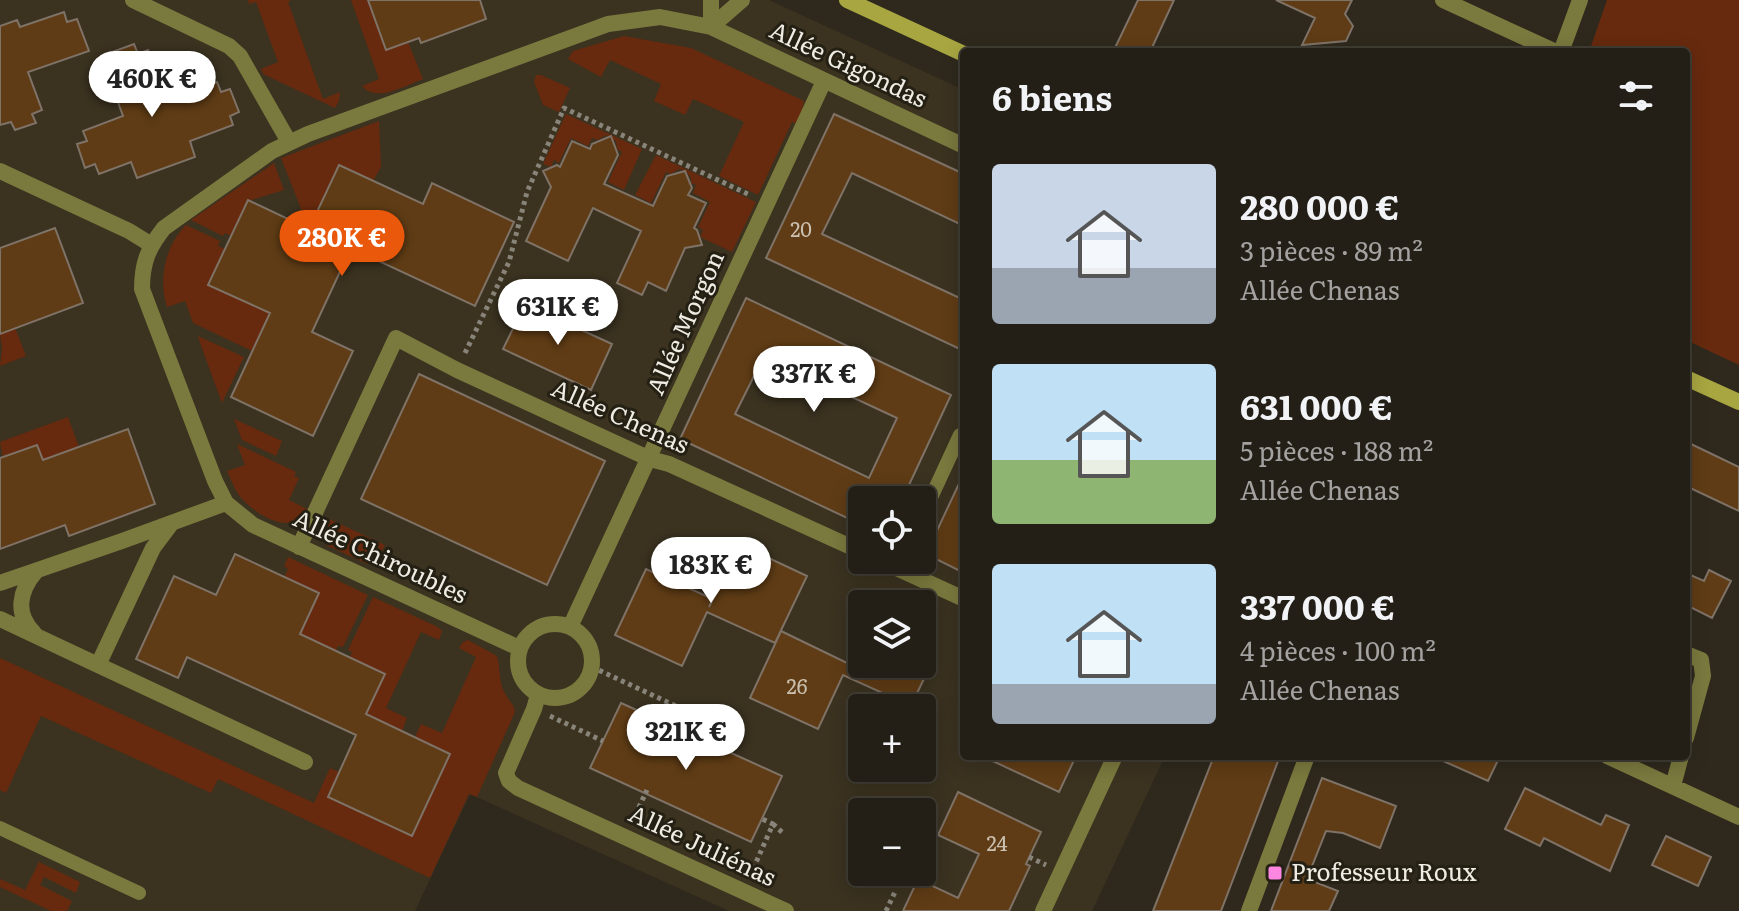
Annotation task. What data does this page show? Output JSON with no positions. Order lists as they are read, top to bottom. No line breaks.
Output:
{"streets":{"street":["Allée Gigondas","Allée Morgon","Allée Chenas","Allée Chiroubles","Allée Juliénas"]},"crossings":[["Allée Gigondas","Allée Morgon"],["Allée Gigondas","Allée Chiroubles"],["Allée Morgon","Allée Chenas"],["Allée Morgon","Allée Chiroubles"],["Allée Morgon","Allée Juliénas"],["Allée Chenas","Allée Chiroubles"],["Allée Chiroubles","Allée Juliénas"]],"places":{"transit":["Professeur Roux"]},"house_numbers":["20","26","24"],"page":{"heading":"6 biens","price":["460K €","280K €","631K €","337K €","183K €","321K €"],"list":[{"name":"280 000 €","note":"3 pièces · 89 m² · Allée Chenas"},{"name":"631 000 €","note":"5 pièces · 188 m² · Allée Chenas"},{"name":"337 000 €","note":"4 pièces · 100 m² · Allée Chenas"}],"map_buttons":["+","−"]}}
